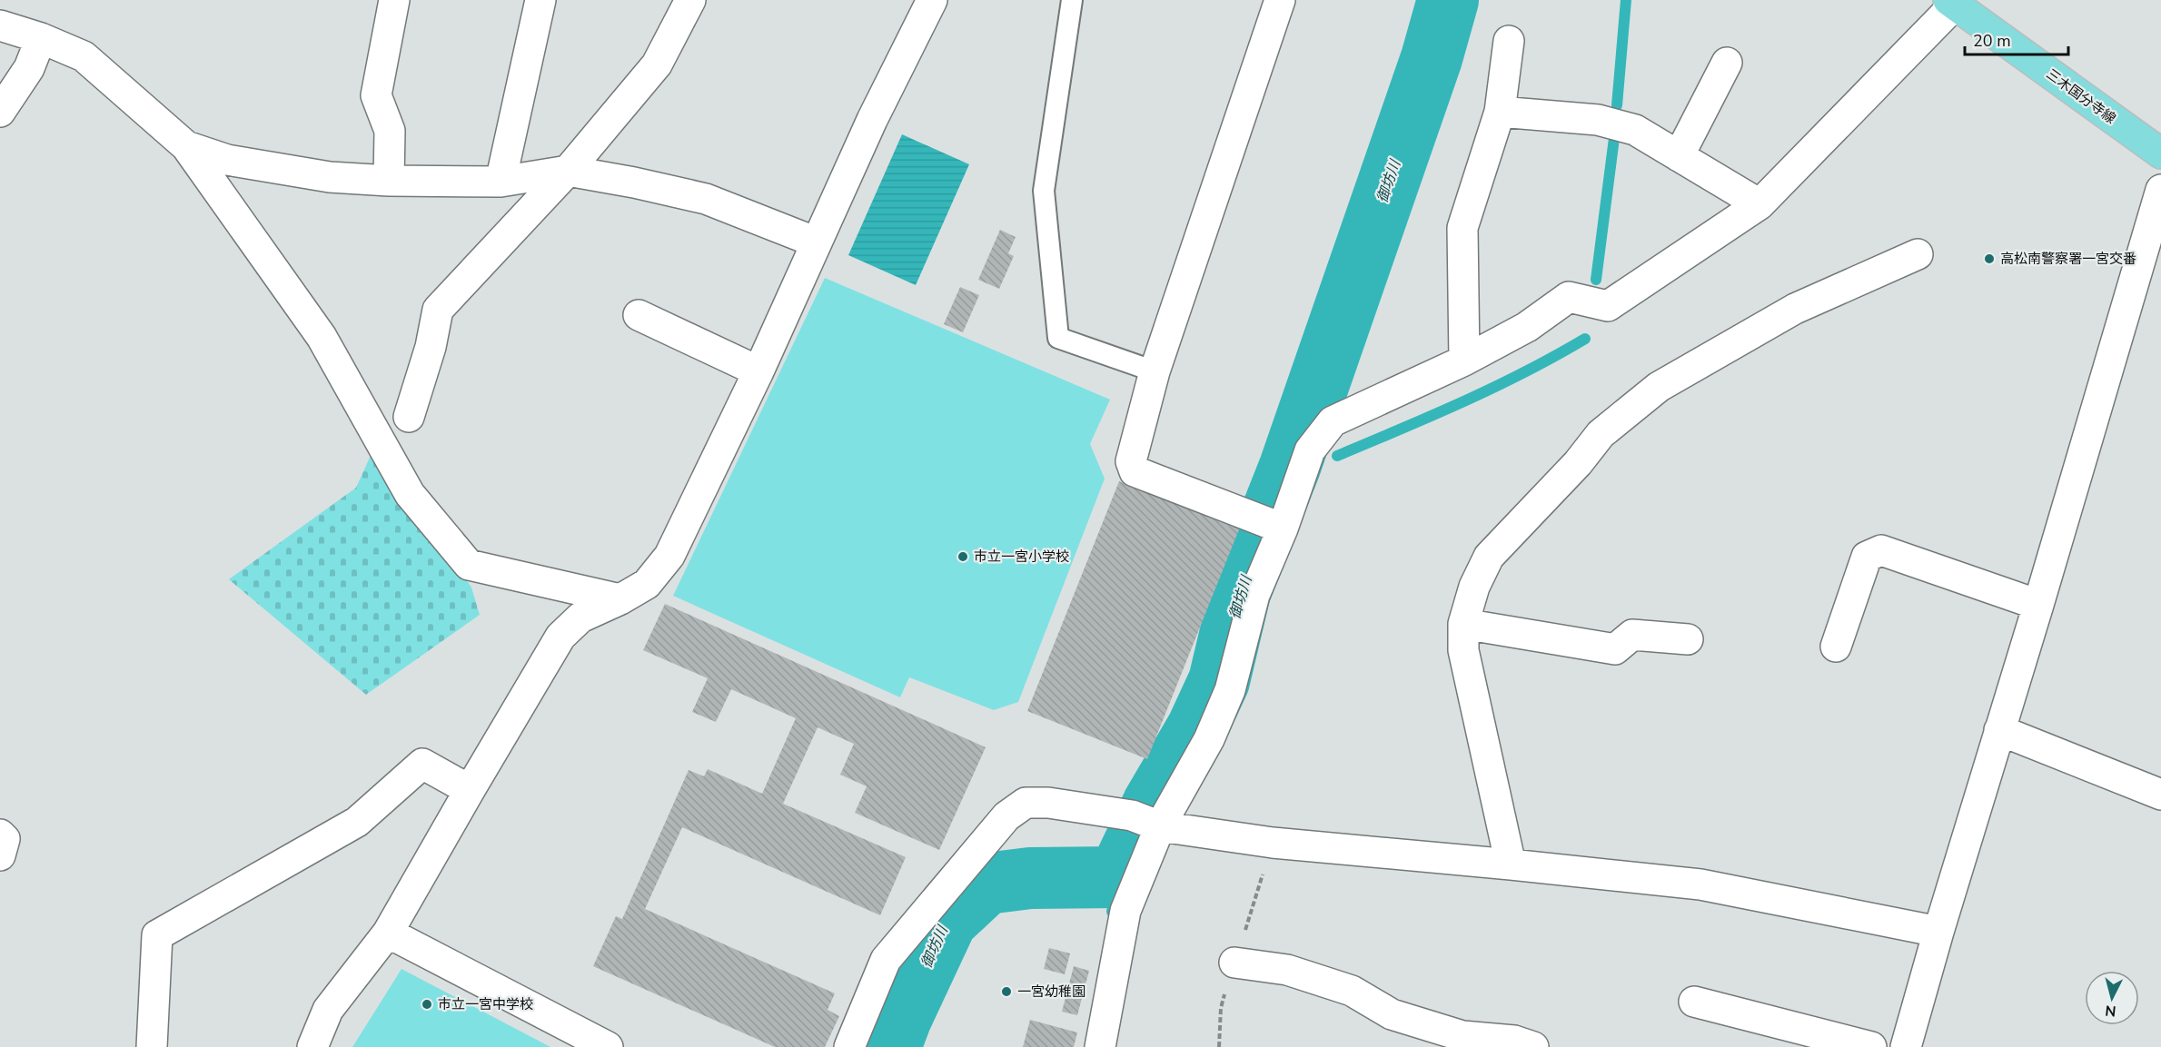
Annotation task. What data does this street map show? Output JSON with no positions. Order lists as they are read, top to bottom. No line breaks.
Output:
{"streets":{"main road":["三木国分寺線"]},"water":["御坊川"],"places":["高松南警察署一宮交番","市立一宮小学校","一宮幼稚園","市立一宮中学校"],"scale_bar":"20 m","north":"bottom"}
